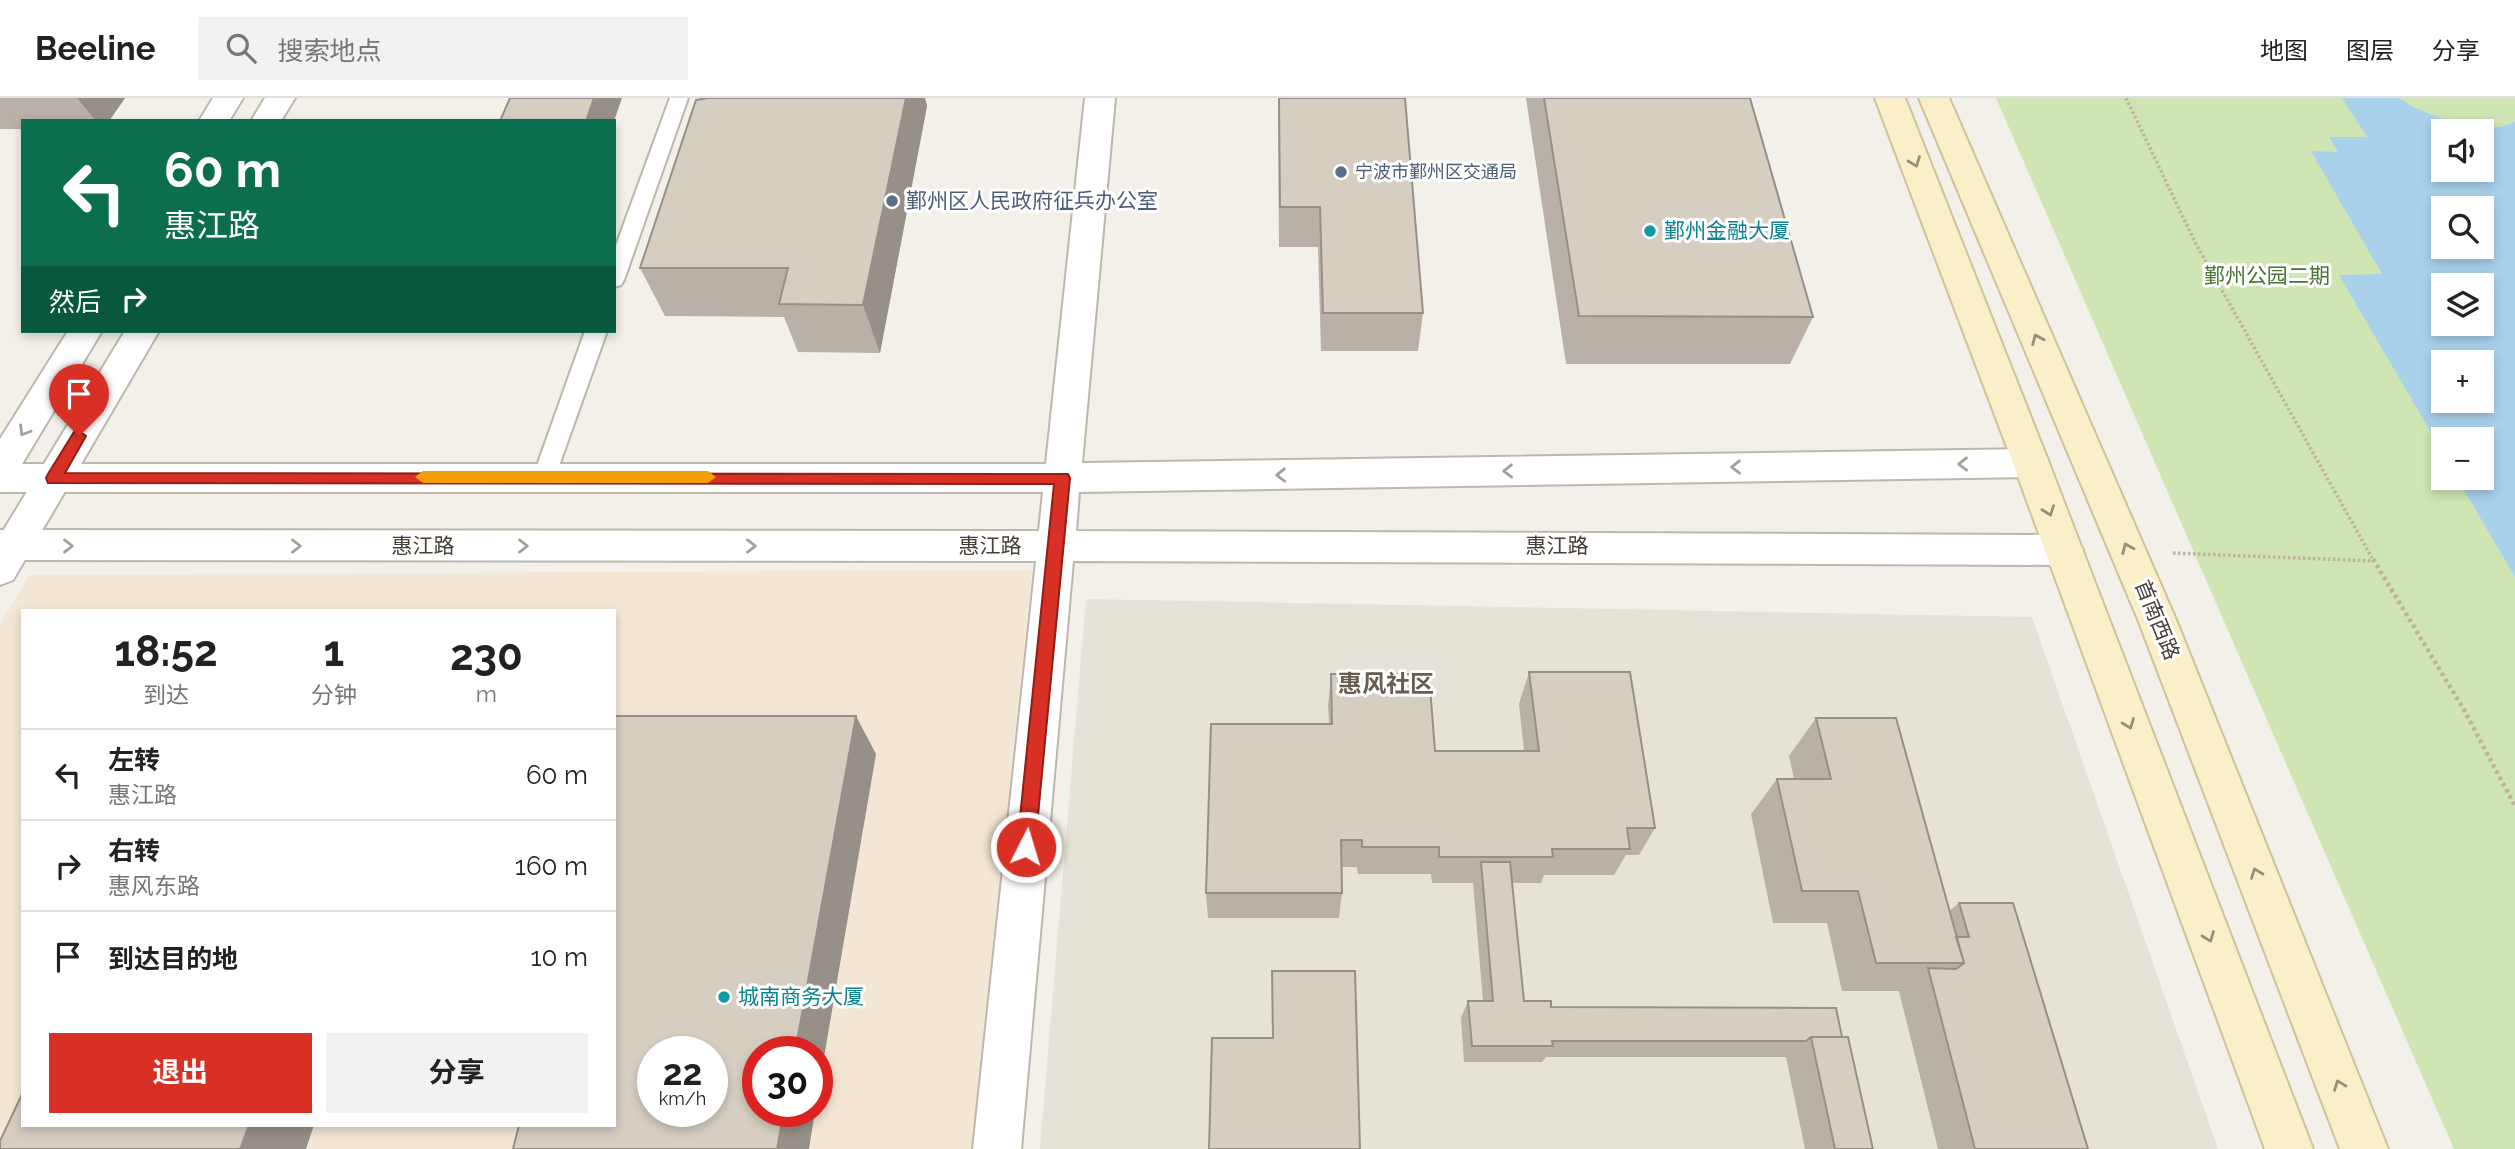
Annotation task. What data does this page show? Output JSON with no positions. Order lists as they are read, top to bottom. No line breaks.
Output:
{"streets":{"main road":["首南西路"],"street":["惠江路"]},"districts":["惠风社区"],"parks":["鄞州公园二期"],"places":["宁波市鄞州区交通局","鄞州区人民政府征兵办公室","鄞州金融大厦","城南商务大厦"],"page":{"header":"Beeline","search":"搜索地点","nav":["地图","图层","分享"],"map_buttons":["+","−"],"turn":["60 m","惠江路"],"then":"然后","eta":["18:52","到达","1","分钟","230","m"],"list":[{"name":"左转","note":"惠江路","value":"60 m"},{"name":"右转","note":"惠风东路","value":"160 m"},{"name":"到达目的地","value":"10 m"}],"buttons":["退出","分享"],"speed":"22 km/h","limit":"30"}}
